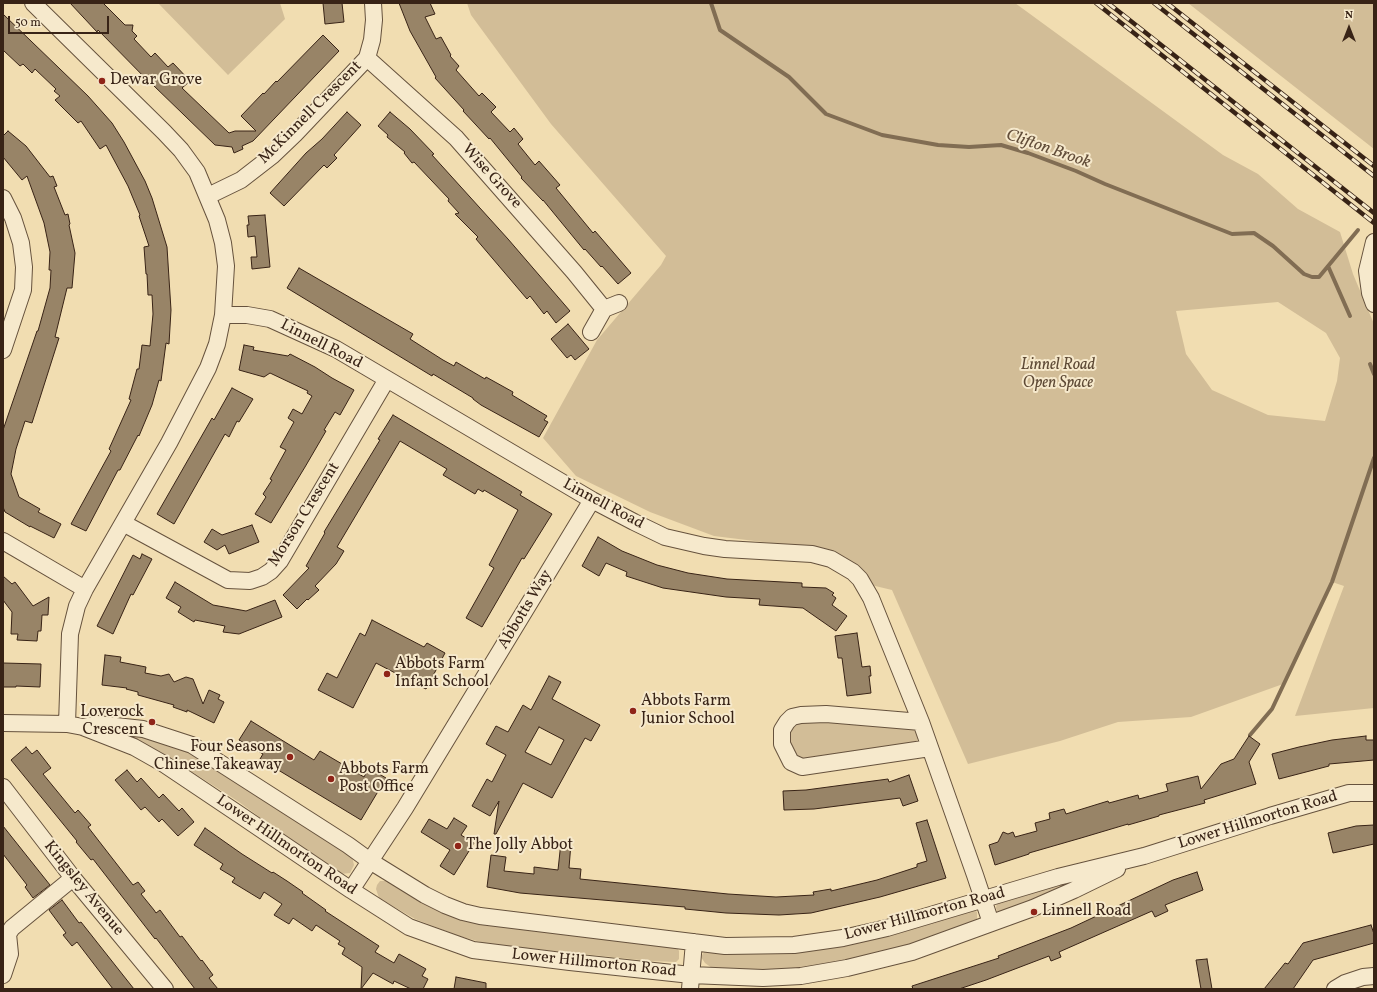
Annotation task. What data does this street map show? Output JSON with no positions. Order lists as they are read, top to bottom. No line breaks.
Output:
{"streets":{"street":["McKinnell Crescent","Wise Grove","Linnell Road","Morson Crescent","Abbotts Way","Lower Hillmorton Road","Kingsley Avenue"]},"crossings":[["McKinnell Crescent","Wise Grove"],["Linnell Road","Morson Crescent"],["Linnell Road","Abbotts Way"],["Linnell Road","Lower Hillmorton Road"],["Abbotts Way","Lower Hillmorton Road"]],"water":["Clifton Brook"],"parks":["Linnel Road Open Space"],"places":["Dewar Grove","Abbots Farm Infant School","Abbots Farm Junior School","Loverock Crescent","Four Seasons Chinese Takeaway","Abbots Farm Post Office","The Jolly Abbot","Linnell Road"],"scale_bar":"50 m","north":"top"}
